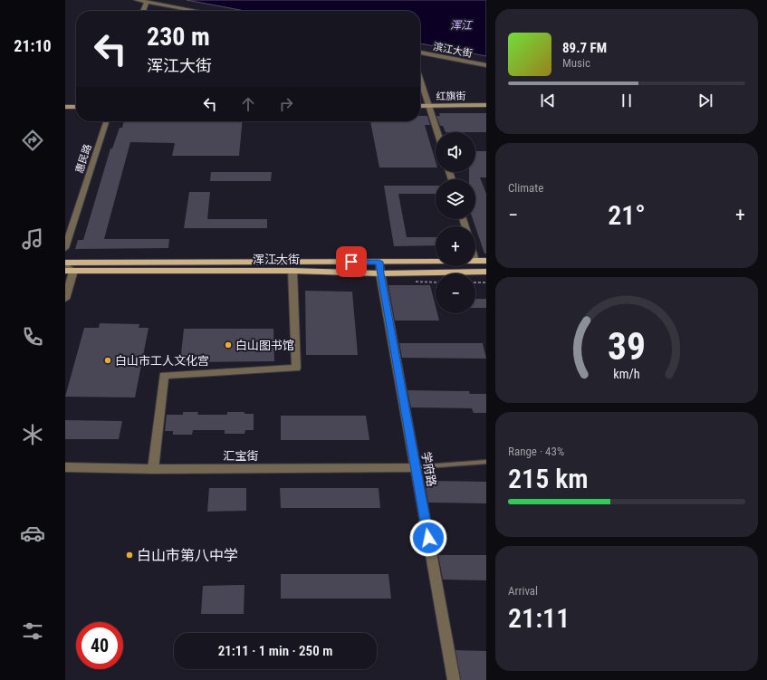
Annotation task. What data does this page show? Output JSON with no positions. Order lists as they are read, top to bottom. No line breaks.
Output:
{"streets":{"main road":["红旗街","浑江大街"],"street":["滨江大街","惠民路","汇宝街","学府路"]},"crossings":[["浑江大街","学府路"],["汇宝街","学府路"]],"water":["浑江"],"places":["白山图书馆","白山市工人文化宫","白山市第八中学"],"page":{"tabs":"21:10","turn":["230 m","浑江大街"],"song":["89.7 FM","Music"],"map_buttons":["+","−"],"tile":["Climate",["Range · 43%","215 km"],["Arrival","21:11"]],"heat":["−","21°","+"],"limit":"40","trip":"21:11 · 1 min · 250 m","gauge":["39","km/h"]}}
